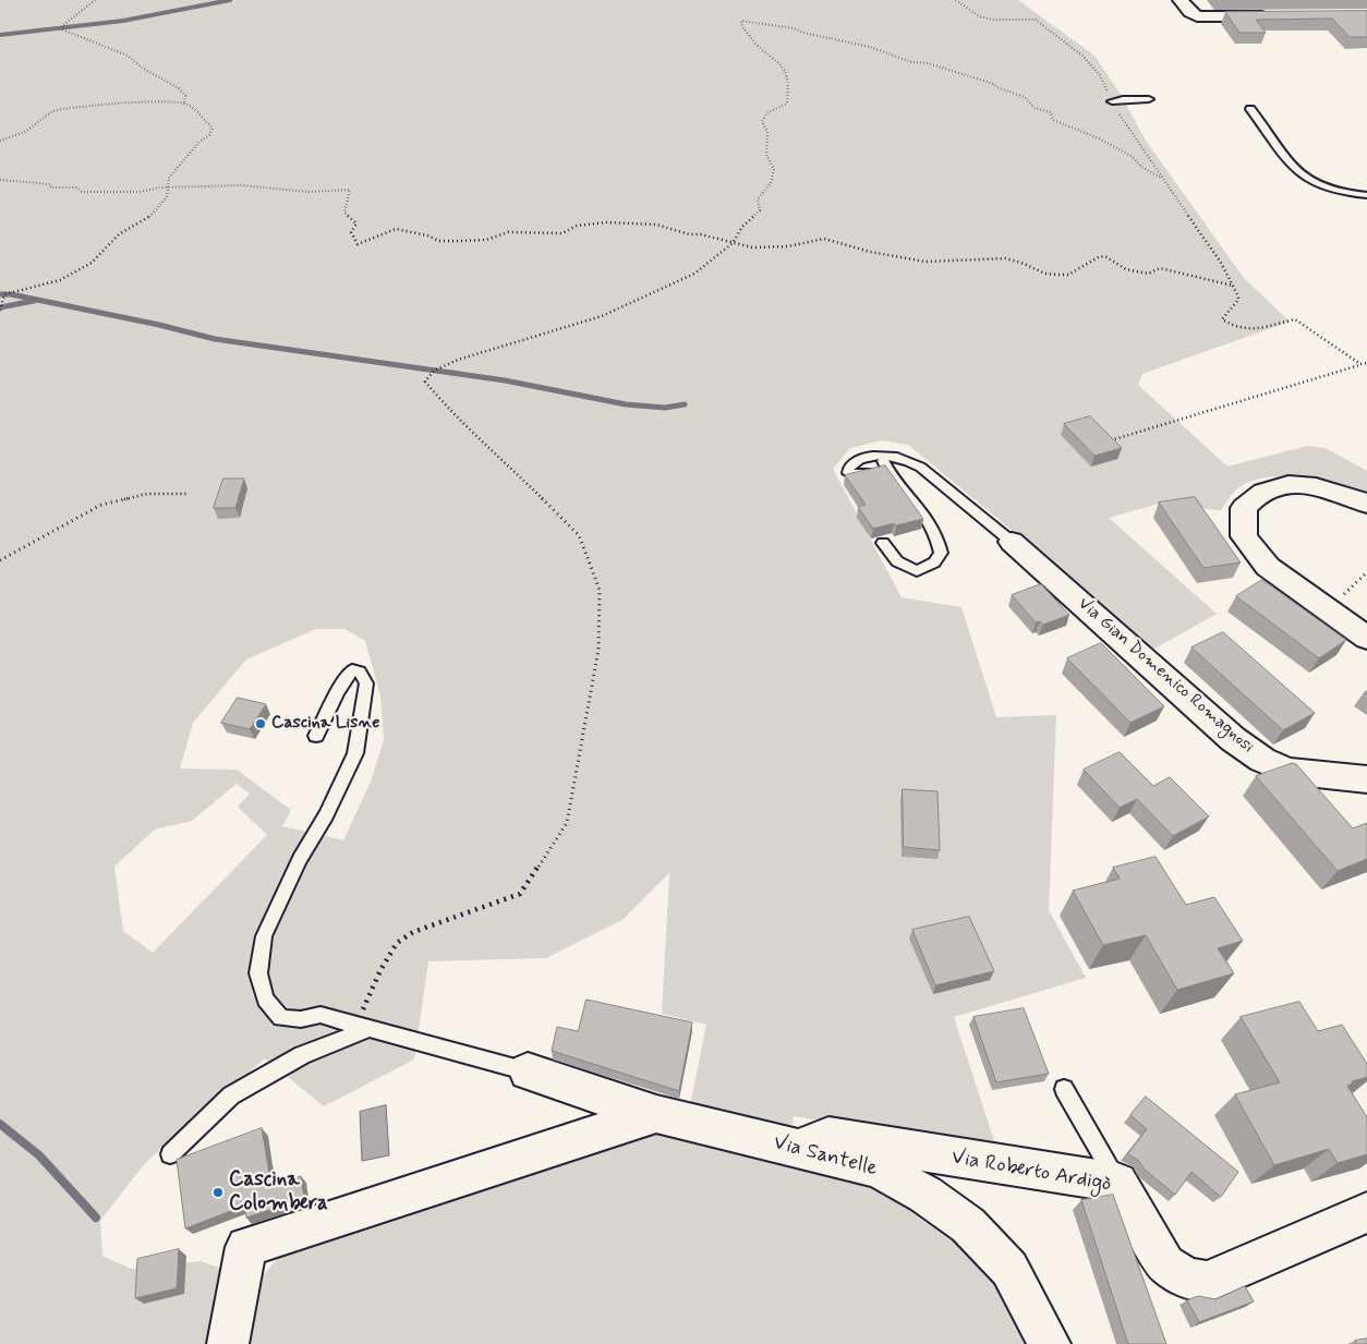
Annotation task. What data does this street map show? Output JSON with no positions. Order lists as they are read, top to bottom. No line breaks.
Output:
{"streets":{"street":["Via Gian Domenico Romagnosi","Via Santelle","Via Roberto Ardigò"]},"crossings":[["Via Santelle","Via Roberto Ardigò"]],"places":["Cascina Lisne","Cascina Colombera"]}
